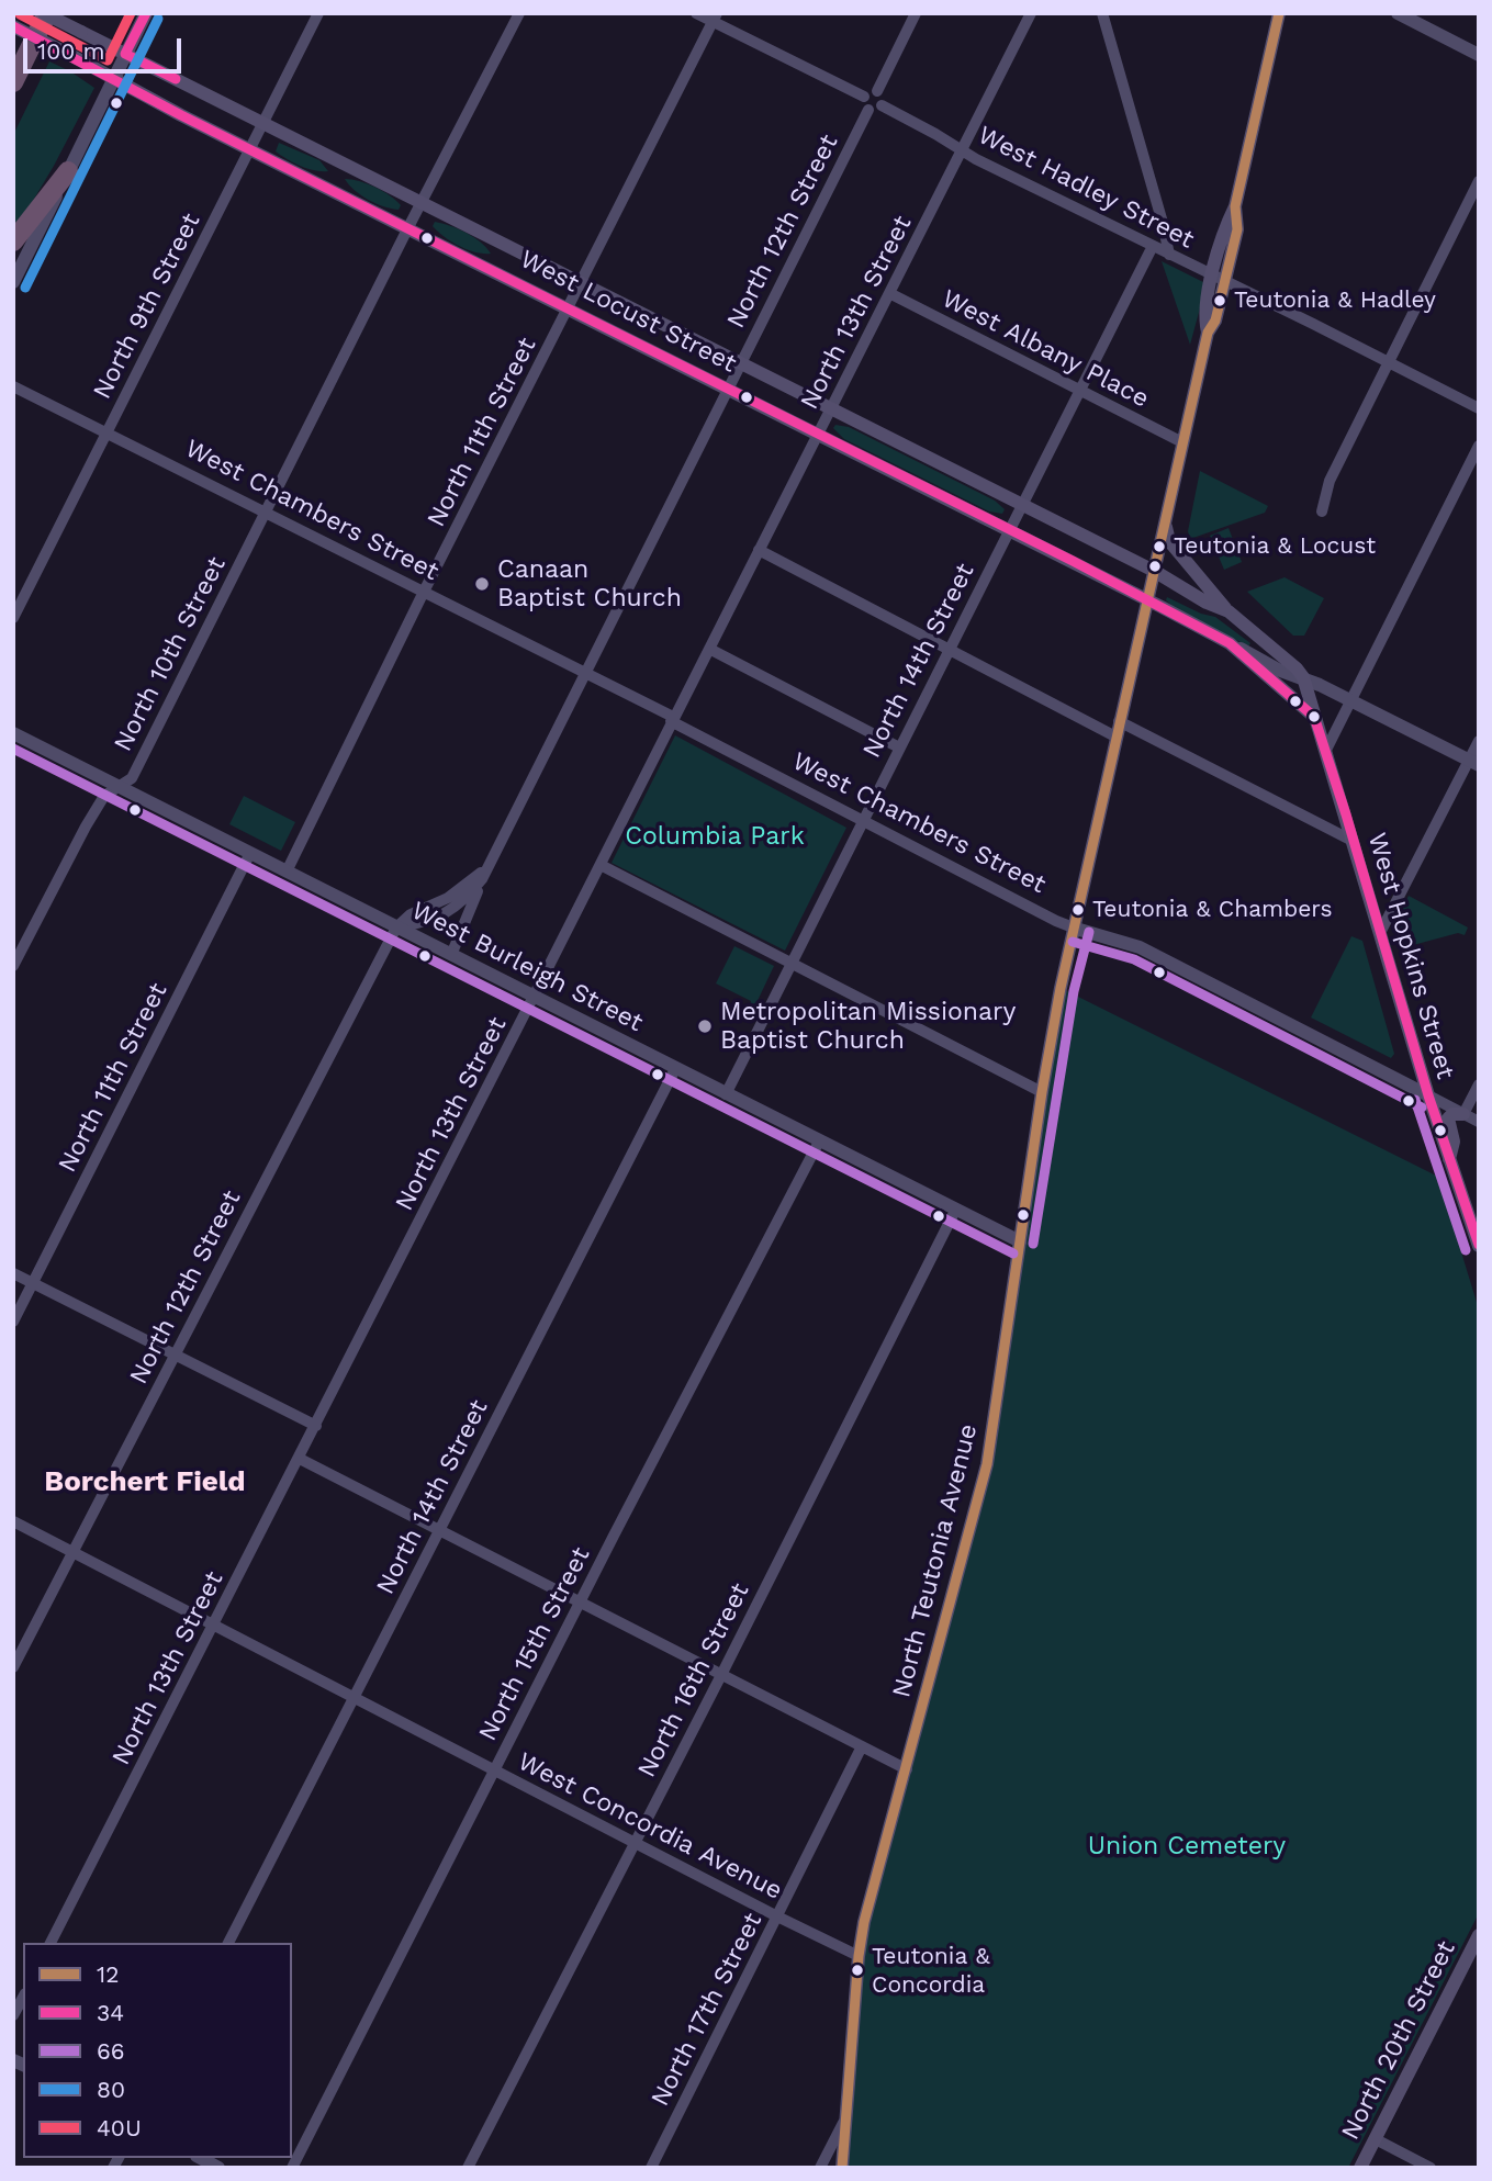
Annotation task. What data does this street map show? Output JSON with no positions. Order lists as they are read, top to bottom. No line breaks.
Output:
{"streets":{"main road":["West Locust Street","West Hopkins Street","North Teutonia Avenue","North 20th Street"],"street":["West Hadley Street","North 12th Street","North 9th Street","North 13th Street","West Albany Place","North 11th Street","West Chambers Street","North 10th Street","North 14th Street","West Burleigh Street","North 15th Street","North 16th Street","West Concordia Avenue","North 17th Street"]},"crossings":[["West Hadley Street","North 12th Street"],["West Hadley Street","North 13th Street"],["West Hadley Street","North 14th Street"],["West Hadley Street","North Teutonia Avenue"],["North 12th Street","West Locust Street"],["North 12th Street","West Chambers Street"],["North 12th Street","West Burleigh Street"],["North 12th Street","West Concordia Avenue"],["North 9th Street","West Locust Street"],["North 9th Street","West Chambers Street"],["West Locust Street","North 13th Street"],["West Locust Street","North 11th Street"],["West Locust Street","North 10th Street"],["West Locust Street","North 14th Street"],["West Locust Street","West Hopkins Street"],["West Locust Street","North Teutonia Avenue"],["North 13th Street","West Albany Place"],["North 13th Street","West Chambers Street"],["North 13th Street","West Burleigh Street"],["North 13th Street","West Concordia Avenue"],["West Albany Place","North 14th Street"],["West Albany Place","North Teutonia Avenue"],["North 11th Street","West Chambers Street"],["North 11th Street","West Burleigh Street"],["West Chambers Street","North 10th Street"],["West Chambers Street","North 14th Street"],["West Chambers Street","West Hopkins Street"],["West Chambers Street","North Teutonia Avenue"],["North 10th Street","West Burleigh Street"],["North 14th Street","West Burleigh Street"],["North 14th Street","West Concordia Avenue"],["West Burleigh Street","North Teutonia Avenue"],["West Burleigh Street","North 15th Street"],["West Burleigh Street","North 16th Street"],["North Teutonia Avenue","West Concordia Avenue"],["North 15th Street","West Concordia Avenue"],["North 16th Street","West Concordia Avenue"],["West Concordia Avenue","North 17th Street"]],"districts":["Borchert Field"],"parks":["Columbia Park","Union Cemetery"],"places":["Teutonia & Hadley","Teutonia & Locust","Canaan Baptist Church","Teutonia & Chambers","Metropolitan Missionary Baptist Church","Teutonia & Concordia"],"lines":["transit line 12","transit line 34","transit line 40U","transit line 80","transit line 66"],"legend":["12","34","66","80","40U"],"scale_bar":"100 m"}
